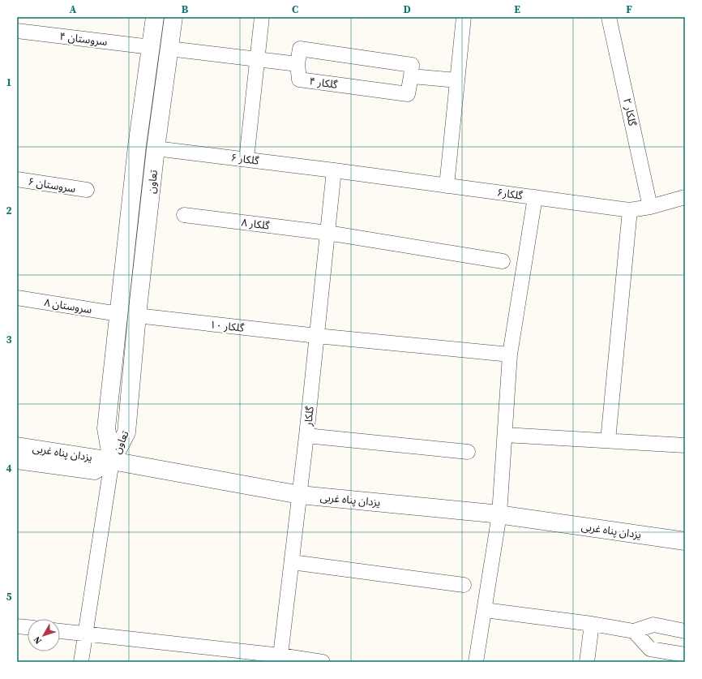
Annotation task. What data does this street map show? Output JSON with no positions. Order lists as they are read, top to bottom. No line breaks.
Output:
{"streets":{"street":["سروستان ۴","گلکار ۴","گلکار ۲","گلکار ۶","تعاون","سروستان ۶","گلکار۶","گلکار ۸","سروستان ۸","گلکار ۱۰","گلکار","یزدان پناه غربی"]},"crossings":[["سروستان ۴","تعاون"],["گلکار ۲","گلکار۶"],["گلکار ۶","تعاون"],["گلکار ۶","گلکار۶"],["گلکار ۶","گلکار"],["تعاون","سروستان ۸"],["تعاون","گلکار ۱۰"],["تعاون","یزدان پناه غربی"],["گلکار۶","گلکار"],["گلکار ۸","گلکار"],["گلکار ۱۰","گلکار"],["گلکار","یزدان پناه غربی"]],"north":"bottom left","grid":{"columns":["A","B","C","D","E","F"],"rows":["1","2","3","4","5"]}}
